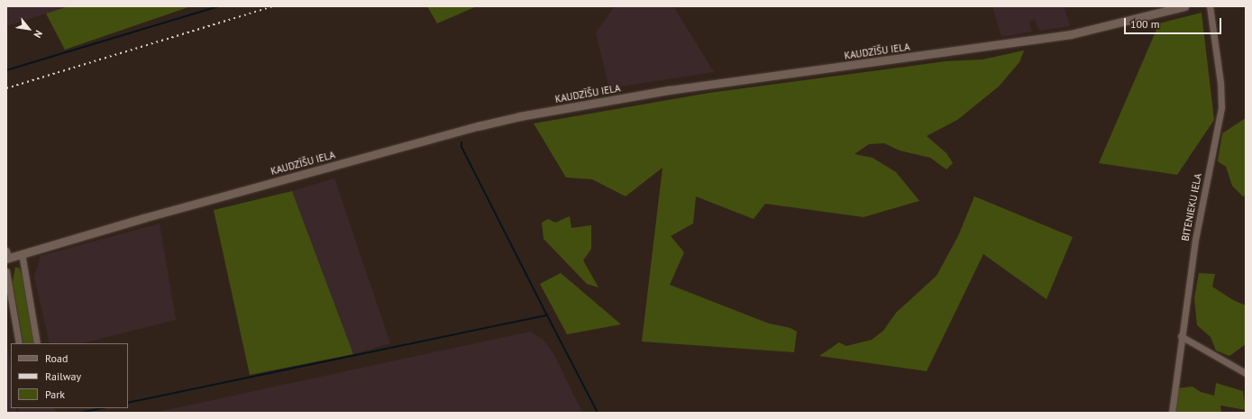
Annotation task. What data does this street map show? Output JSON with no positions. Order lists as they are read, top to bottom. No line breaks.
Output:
{"streets":{"street":["KAUDZĪŠU IELA","BITENIEKU IELA"]},"legend":["Road","Railway","Park"],"scale_bar":"100 m","north":"bottom right"}
